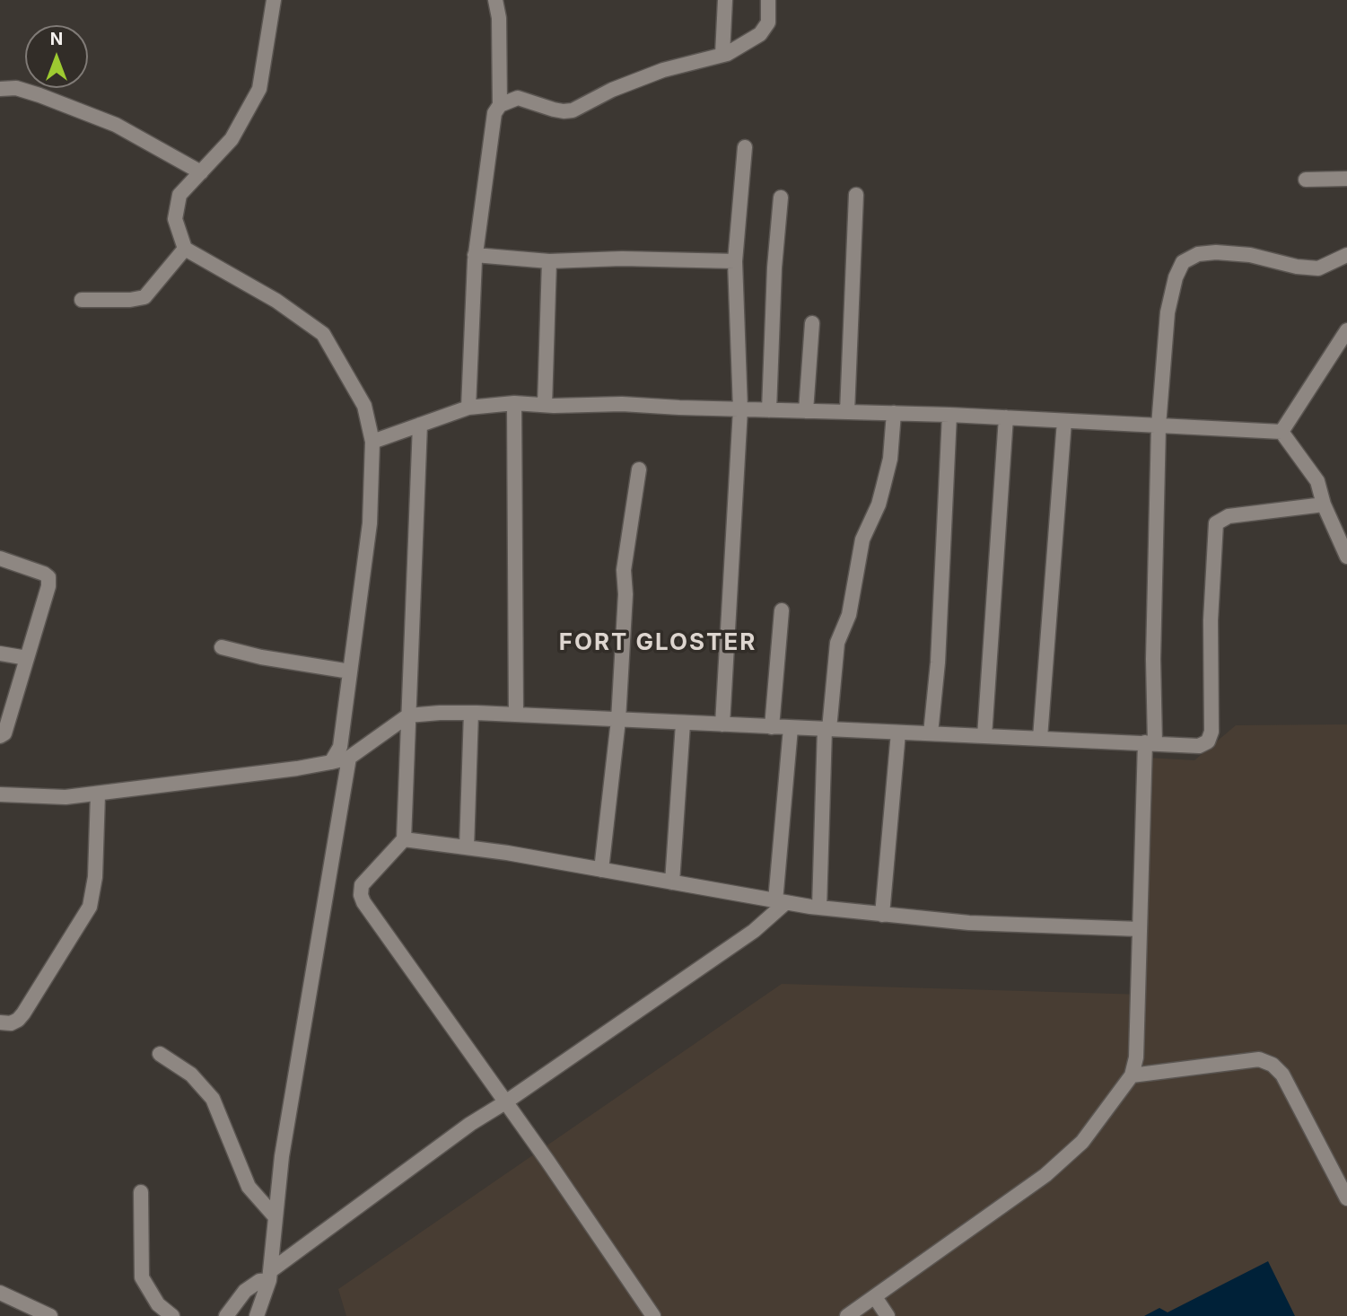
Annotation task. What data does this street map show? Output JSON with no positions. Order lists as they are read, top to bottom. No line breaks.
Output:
{"districts":["FORT GLOSTER"],"north":"top"}
